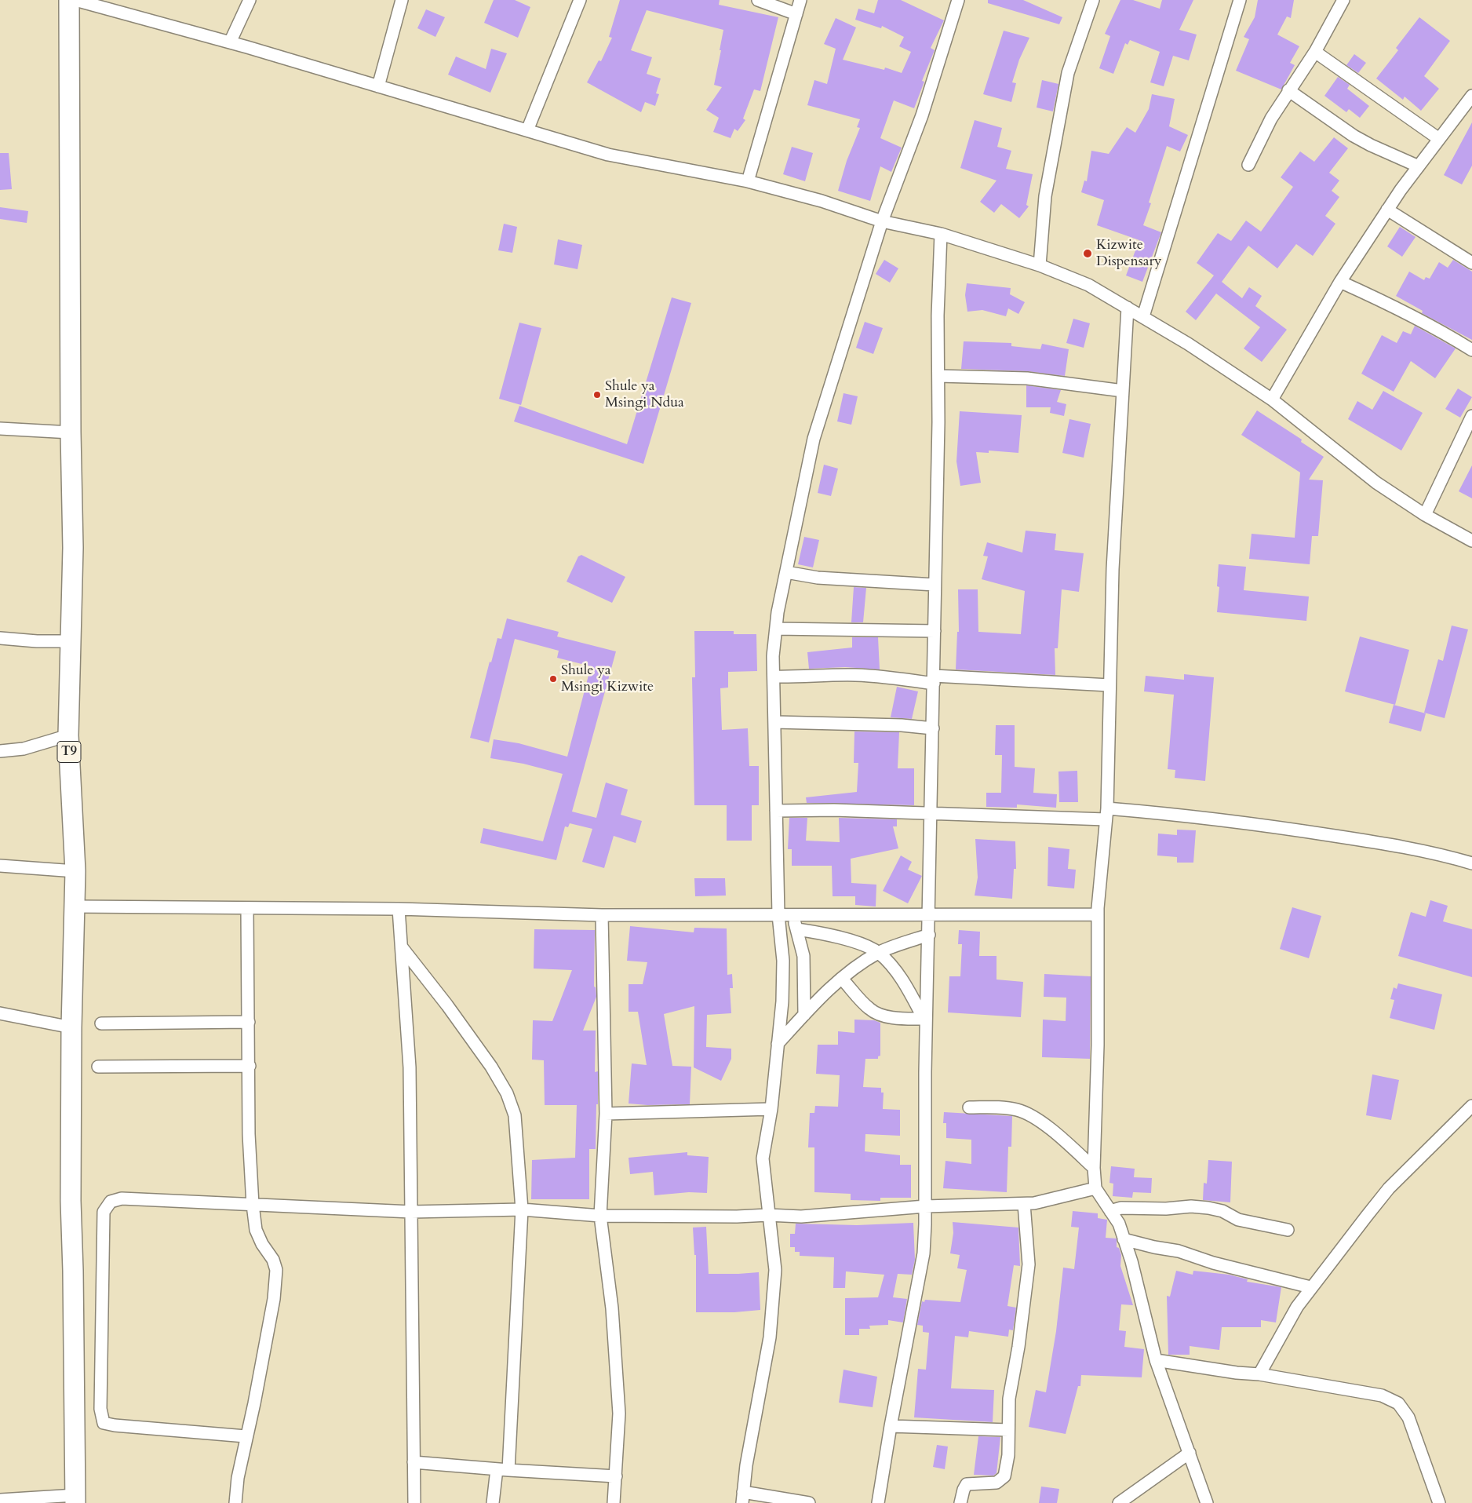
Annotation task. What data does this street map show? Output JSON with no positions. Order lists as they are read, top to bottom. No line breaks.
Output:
{"streets":{"highway":["T9"]},"places":["Kizwite Dispensary","Shule ya Msingi Ndua","Shule ya Msingi Kizwite"]}
